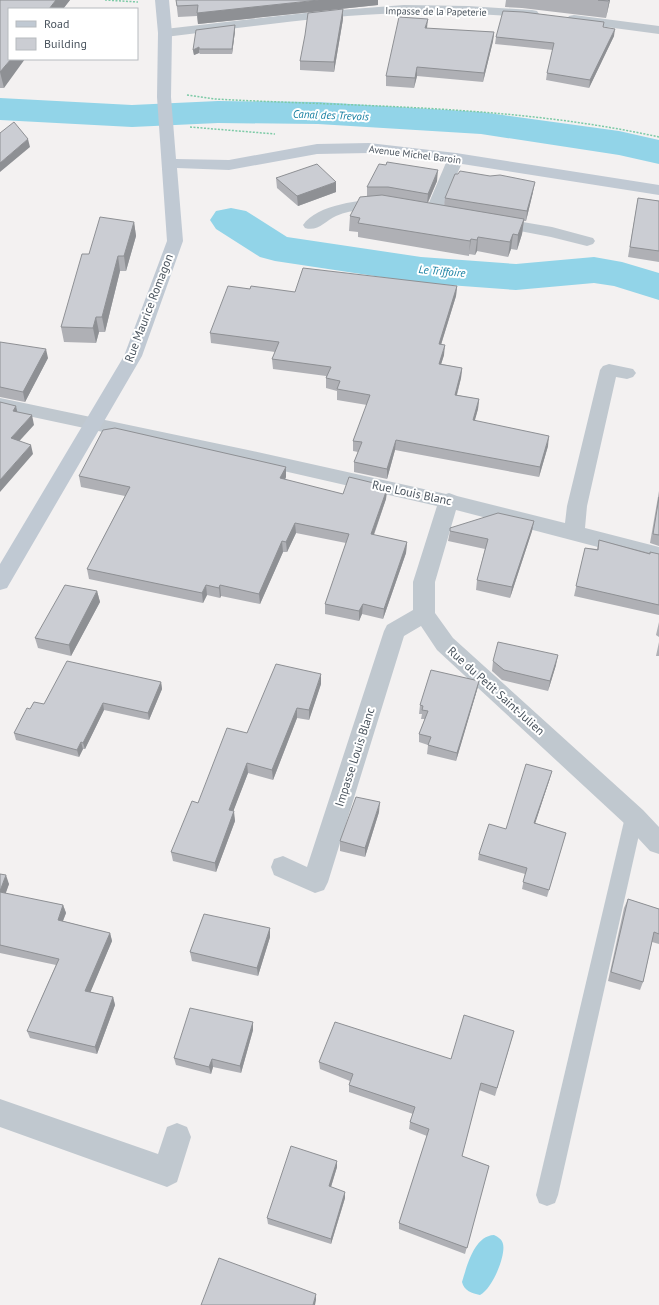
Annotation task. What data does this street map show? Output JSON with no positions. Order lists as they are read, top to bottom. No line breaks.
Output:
{"streets":{"street":["Impasse de la Papeterie","Avenue Michel Baroin","Rue Maurice Romagon","Rue Louis Blanc","Rue du Petit Saint-Julien","Impasse Louis Blanc"]},"crossings":[["Impasse de la Papeterie","Rue Maurice Romagon"],["Avenue Michel Baroin","Rue Maurice Romagon"],["Rue Maurice Romagon","Rue Louis Blanc"],["Rue du Petit Saint-Julien","Impasse Louis Blanc"]],"water":["Canal des Trevois","Le Triffoire"],"legend":["Road","Building"]}
